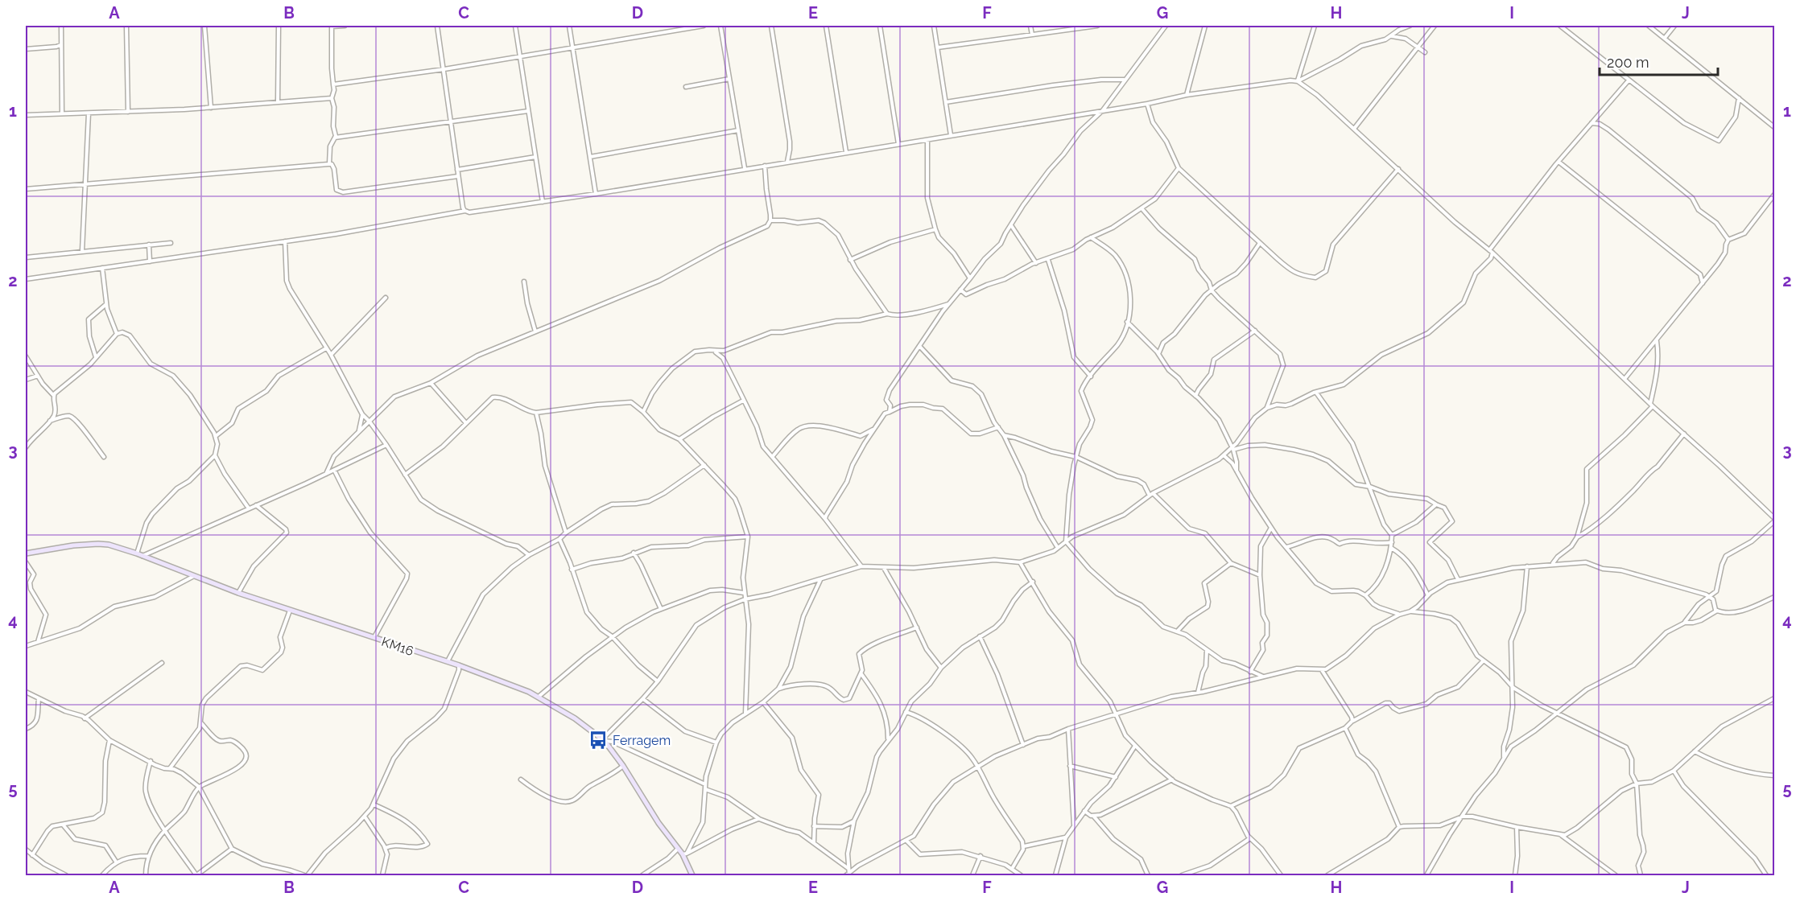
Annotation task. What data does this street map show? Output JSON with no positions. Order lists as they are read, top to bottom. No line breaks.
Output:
{"streets":{"street":["KM16"]},"places":{"bus stop":["Ferragem"]},"scale_bar":"200 m","grid":{"columns":["A","B","C","D","E","F","G","H","I","J"],"rows":["1","2","3","4","5"]}}
